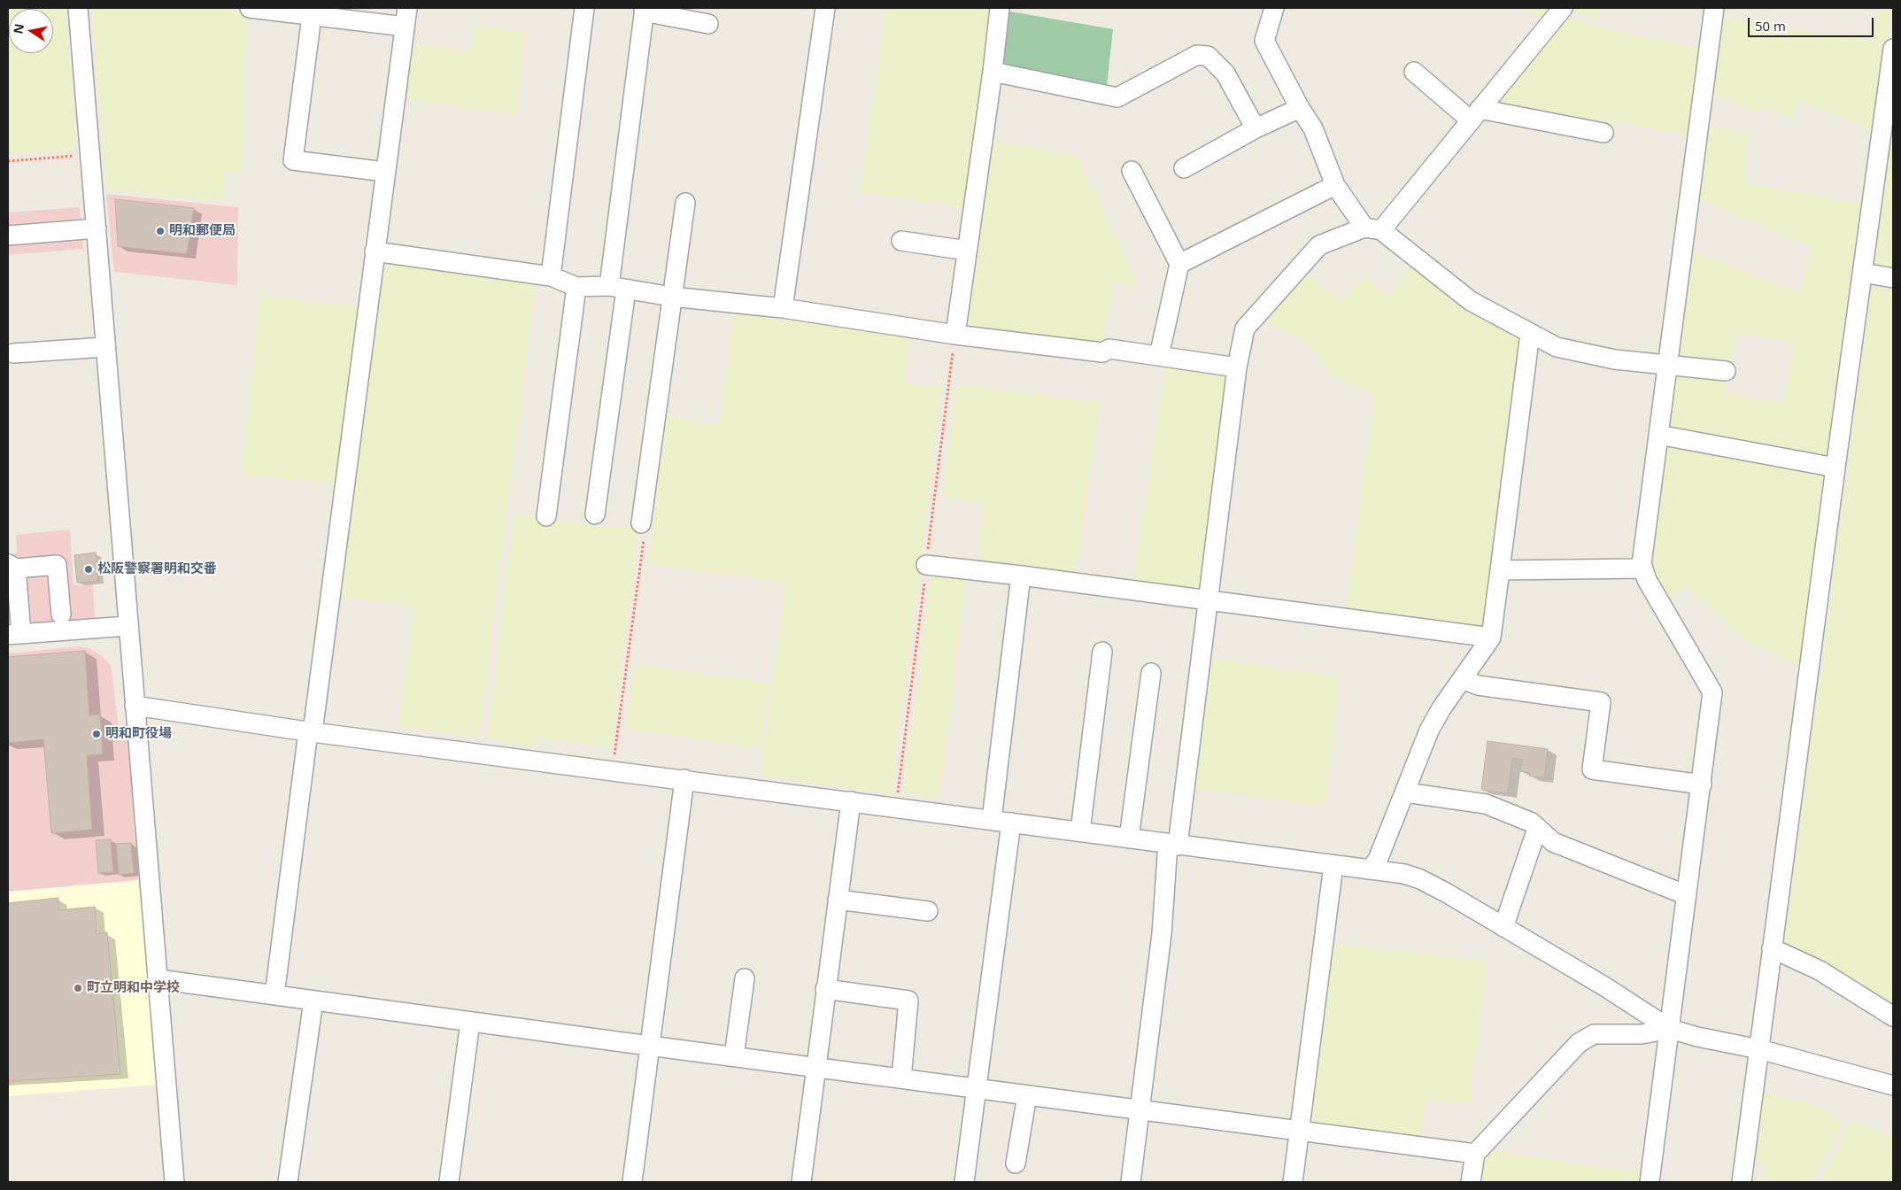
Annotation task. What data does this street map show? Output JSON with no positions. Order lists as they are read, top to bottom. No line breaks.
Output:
{"places":["明和郵便局","松阪警察署明和交番","明和町役場","町立明和中学校"],"scale_bar":"50 m","north":"left"}
